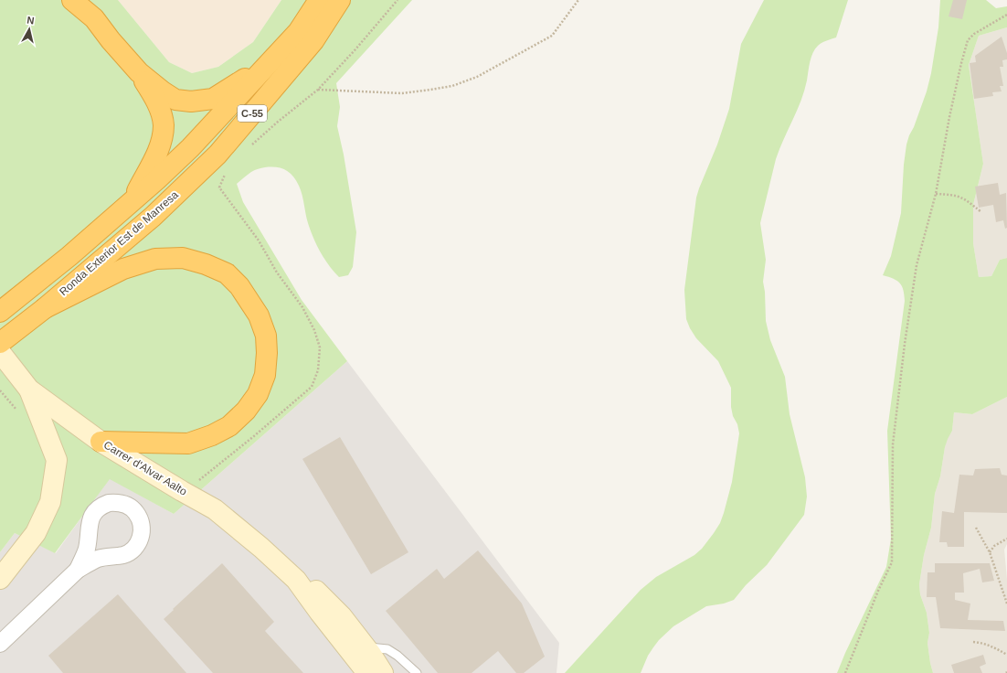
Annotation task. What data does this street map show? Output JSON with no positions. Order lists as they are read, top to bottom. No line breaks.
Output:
{"streets":{"highway":["C-55","Ronda Exterior Est de Manresa"],"street":["Carrer d'Alvar Aalto"]},"crossings":[["C-55","Ronda Exterior Est de Manresa"]],"north":"top"}
